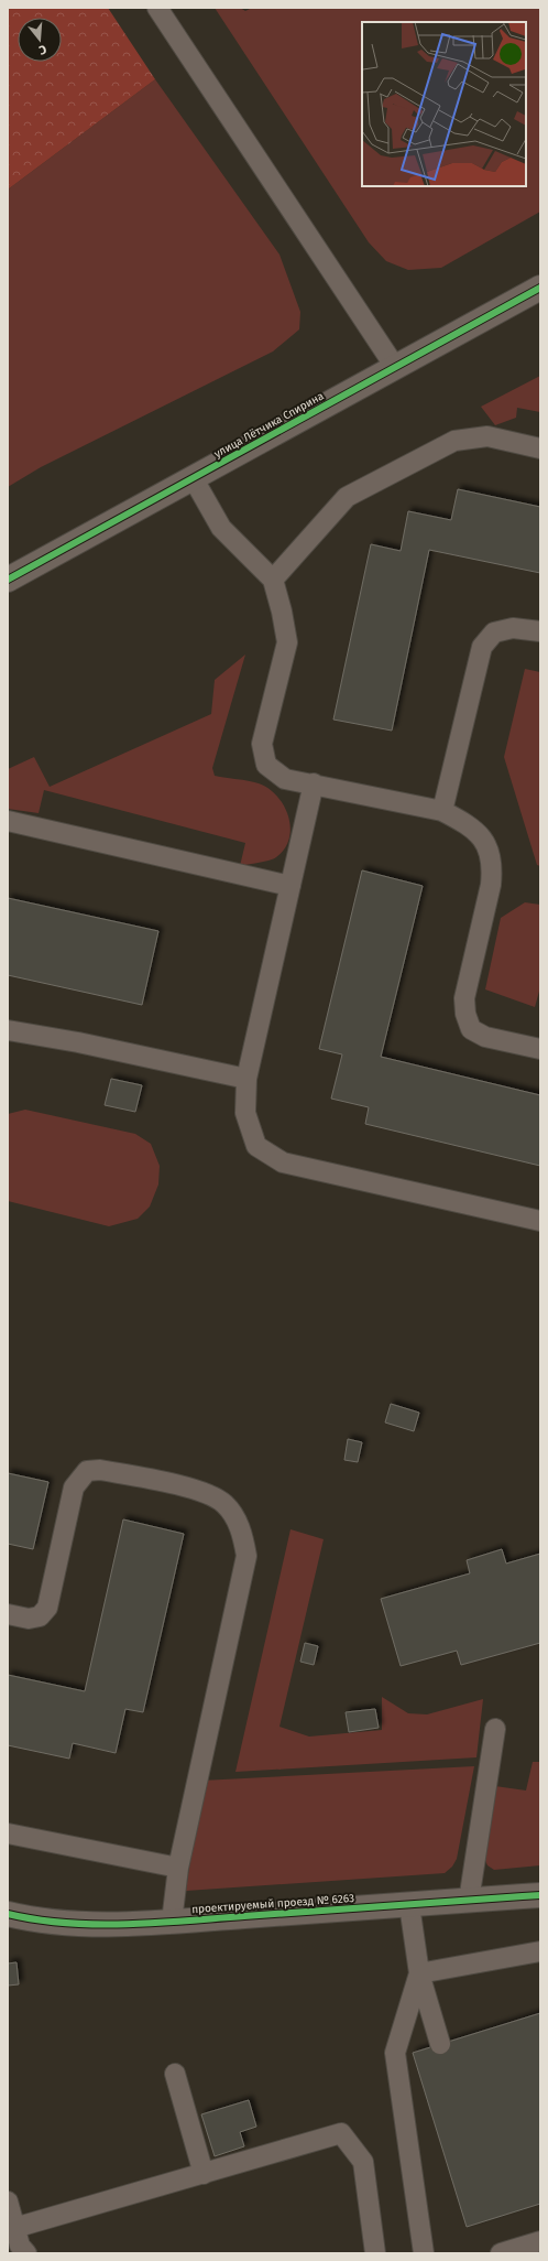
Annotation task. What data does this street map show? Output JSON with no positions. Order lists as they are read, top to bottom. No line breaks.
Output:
{"streets":{"street":["улица Лётчика Спирина","проектируемый проезд № 6263"]},"north":"bottom"}
